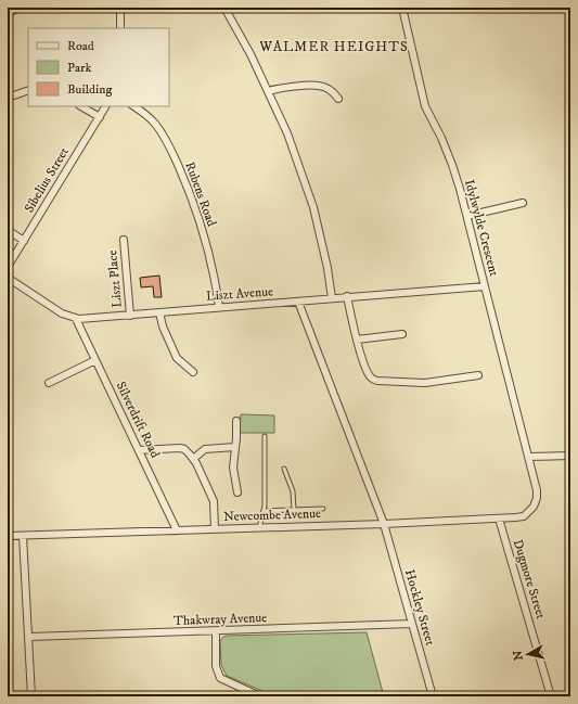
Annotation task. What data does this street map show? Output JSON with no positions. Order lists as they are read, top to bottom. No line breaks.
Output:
{"streets":{"street":["Sibelius Street","Rubens Road","Idylwylde Crescent","Liszt Place","Liszt Avenue","Silverdrift Road","Newcombe Avenue","Dugmore Street","Hockley Street","Thakwray Avenue"]},"crossings":[["Rubens Road","Liszt Avenue"],["Idylwylde Crescent","Liszt Avenue"],["Idylwylde Crescent","Newcombe Avenue"],["Liszt Place","Liszt Avenue"],["Liszt Avenue","Silverdrift Road"],["Liszt Avenue","Hockley Street"],["Silverdrift Road","Newcombe Avenue"],["Newcombe Avenue","Dugmore Street"],["Newcombe Avenue","Hockley Street"],["Hockley Street","Thakwray Avenue"]],"districts":["WALMER HEIGHTS"],"legend":["Road","Park","Building"],"north":"left"}
